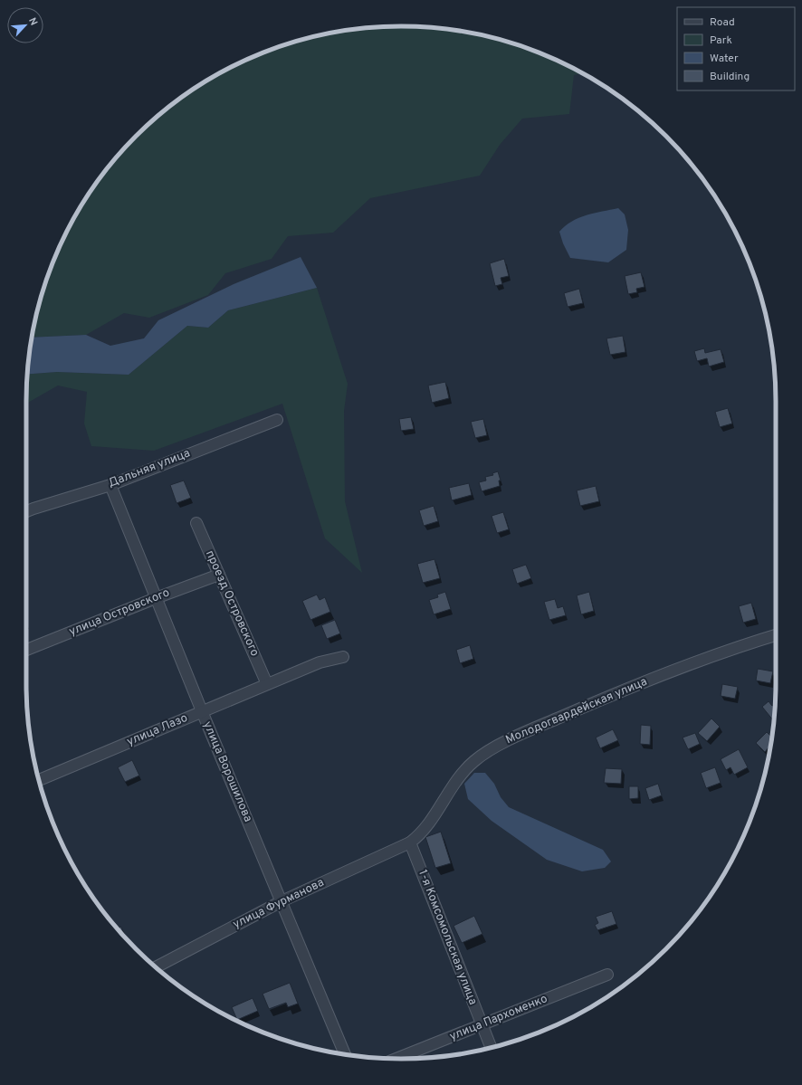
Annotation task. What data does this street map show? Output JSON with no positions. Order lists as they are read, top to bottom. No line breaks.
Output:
{"streets":{"street":["Дальняя улица","проезд Островского","улица Островского","Молодогвардейская улица","улица Лазо","улица Ворошилова","улица Фурманова","1-я Комсомольская улица","улица Пархоменко"]},"crossings":[["Дальняя улица","улица Ворошилова"],["проезд Островского","улица Островского"],["проезд Островского","улица Лазо"],["улица Островского","улица Ворошилова"],["Молодогвардейская улица","улица Фурманова"],["Молодогвардейская улица","1-я Комсомольская улица"],["улица Лазо","улица Ворошилова"],["улица Ворошилова","улица Фурманова"],["улица Фурманова","1-я Комсомольская улица"],["1-я Комсомольская улица","улица Пархоменко"]],"legend":["Road","Park","Water","Building"],"north":"top right"}
